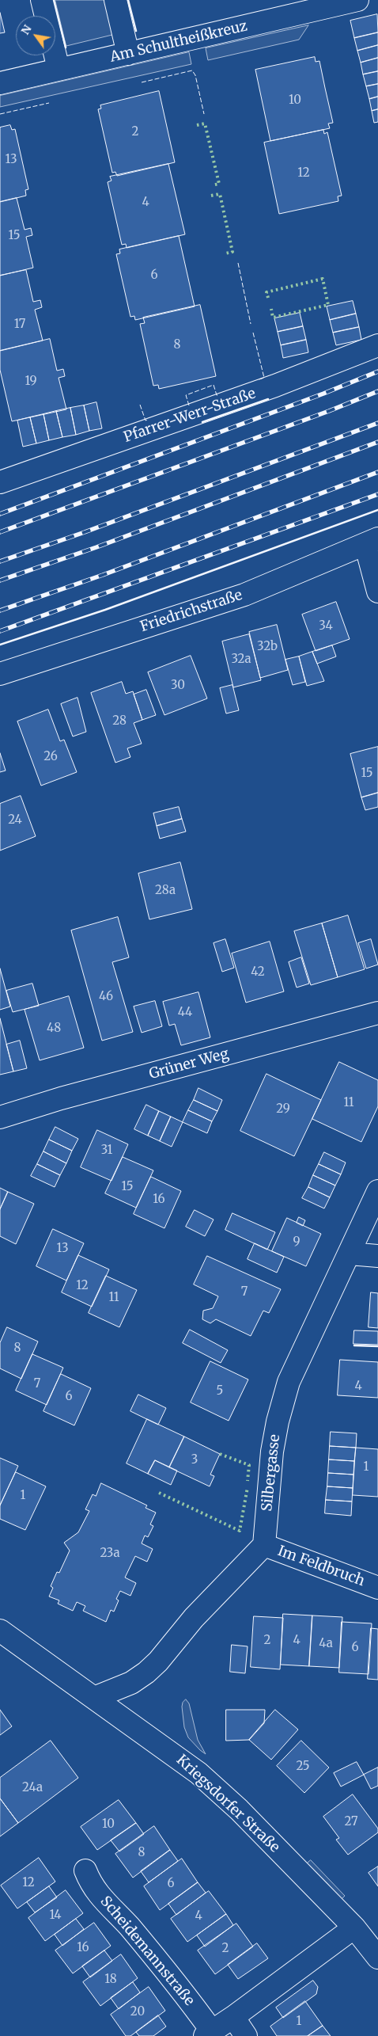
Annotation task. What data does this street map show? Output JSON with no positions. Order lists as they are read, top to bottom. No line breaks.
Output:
{"streets":{"street":["Am Schultheißkreuz","Pfarrer-Werr-Straße","Friedrichstraße","Grüner Weg","Silbergasse","Im Feldbruch","Kriegsdorfer Straße","Scheidemannstraße"]},"crossings":[["Silbergasse","Im Feldbruch"],["Kriegsdorfer Straße","Scheidemannstraße"]],"house_numbers":["10","2","13","12","4","15","6","17","8","19","34","32b","32a","30","28","26","15","24","28a","42","46","44","48","11","29","31","15","16","9","13","12","7","11","8","7","4","5","6","3","1","1","23a","2","4","4a","6","25","24a","27","10","8","12","6","14","4","16","2","18","20","1"],"north":"top left"}
